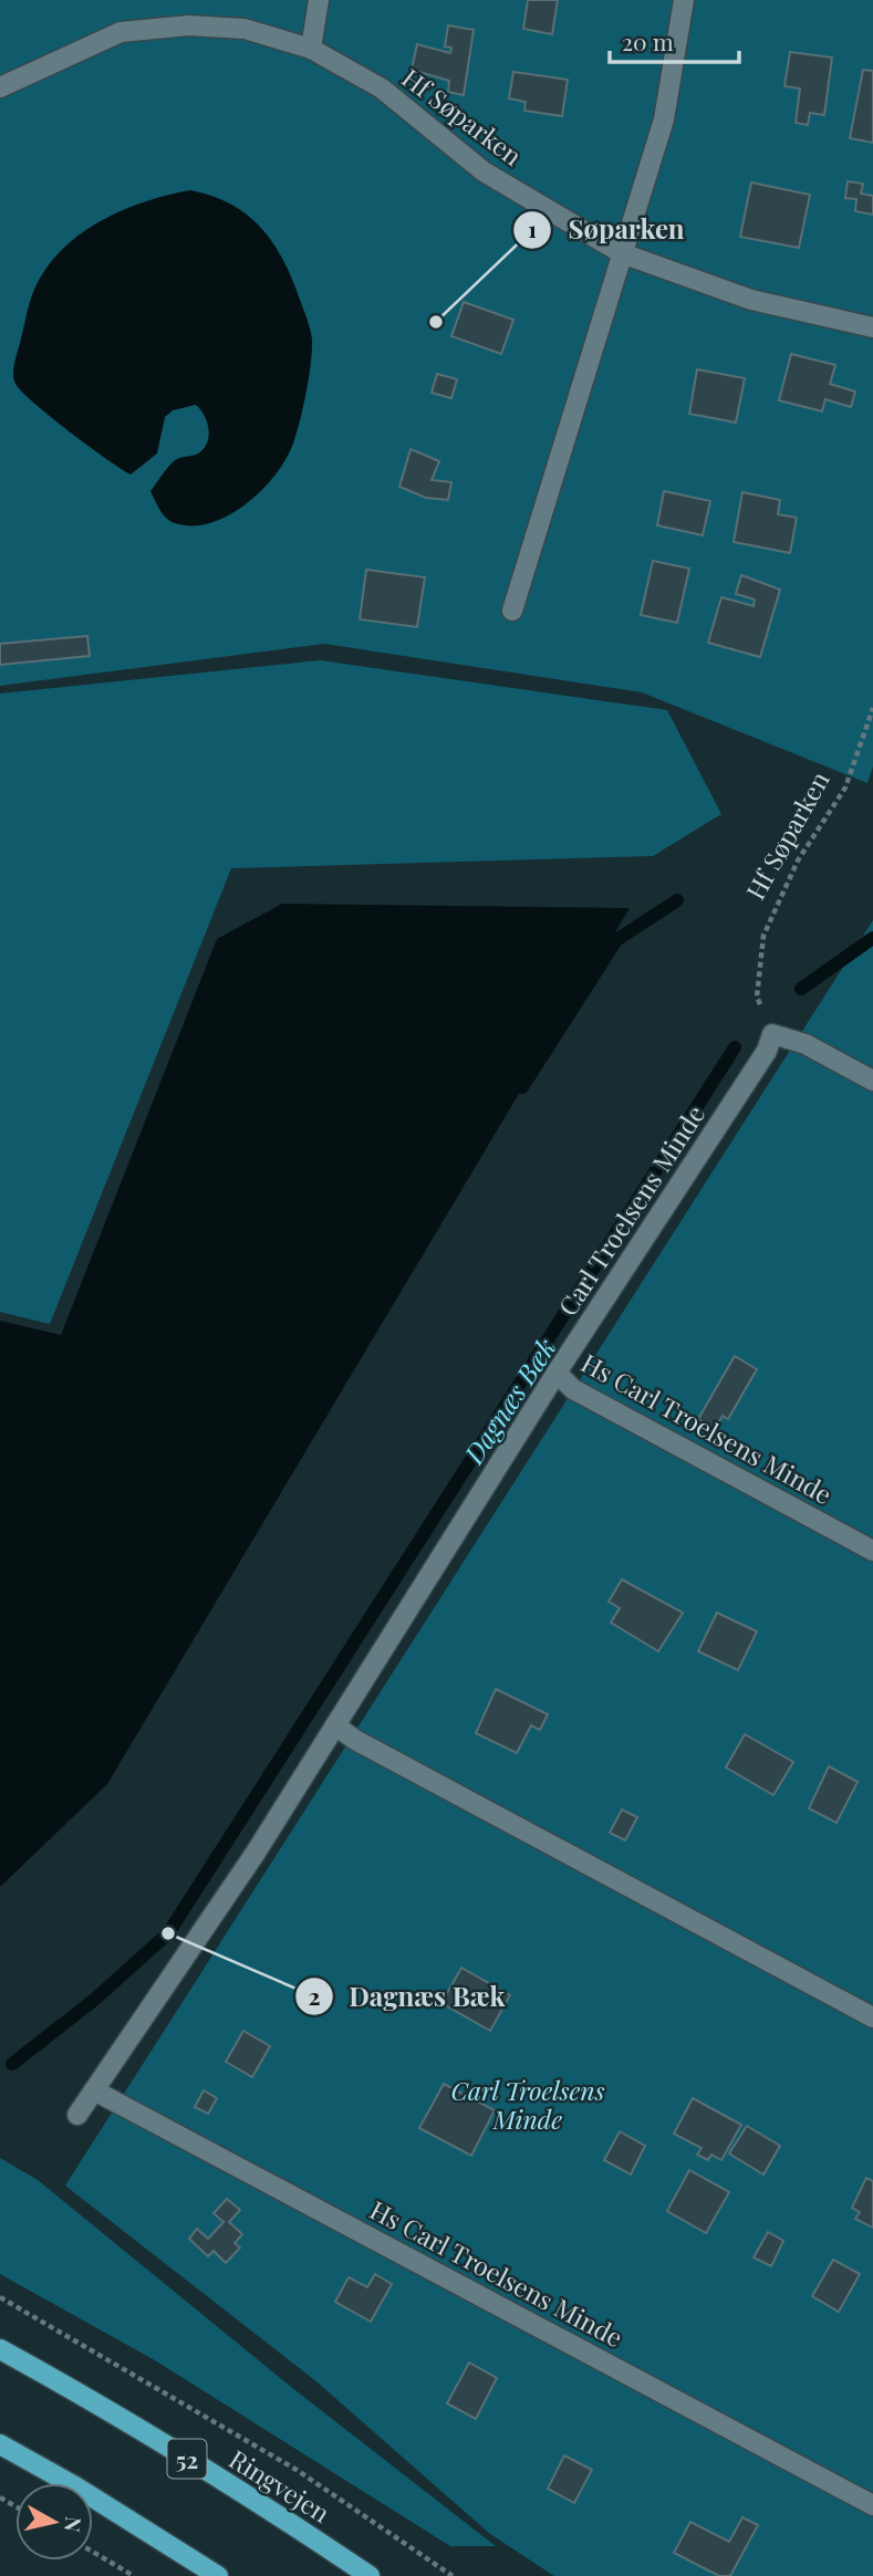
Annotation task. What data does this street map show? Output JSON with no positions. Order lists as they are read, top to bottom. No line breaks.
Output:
{"streets":{"main road":["52","Ringvejen"],"lane":["Hf Søparken","Carl Troelsens Minde","Hs Carl Troelsens Minde"]},"crossings":[["Hf Søparken","Carl Troelsens Minde"],["Carl Troelsens Minde","Hs Carl Troelsens Minde"]],"water":["Dagnæs Bæk"],"parks":["Carl Troelsens Minde"],"places":["Søparken","Dagnæs Bæk"],"scale_bar":"20 m","north":"right"}
